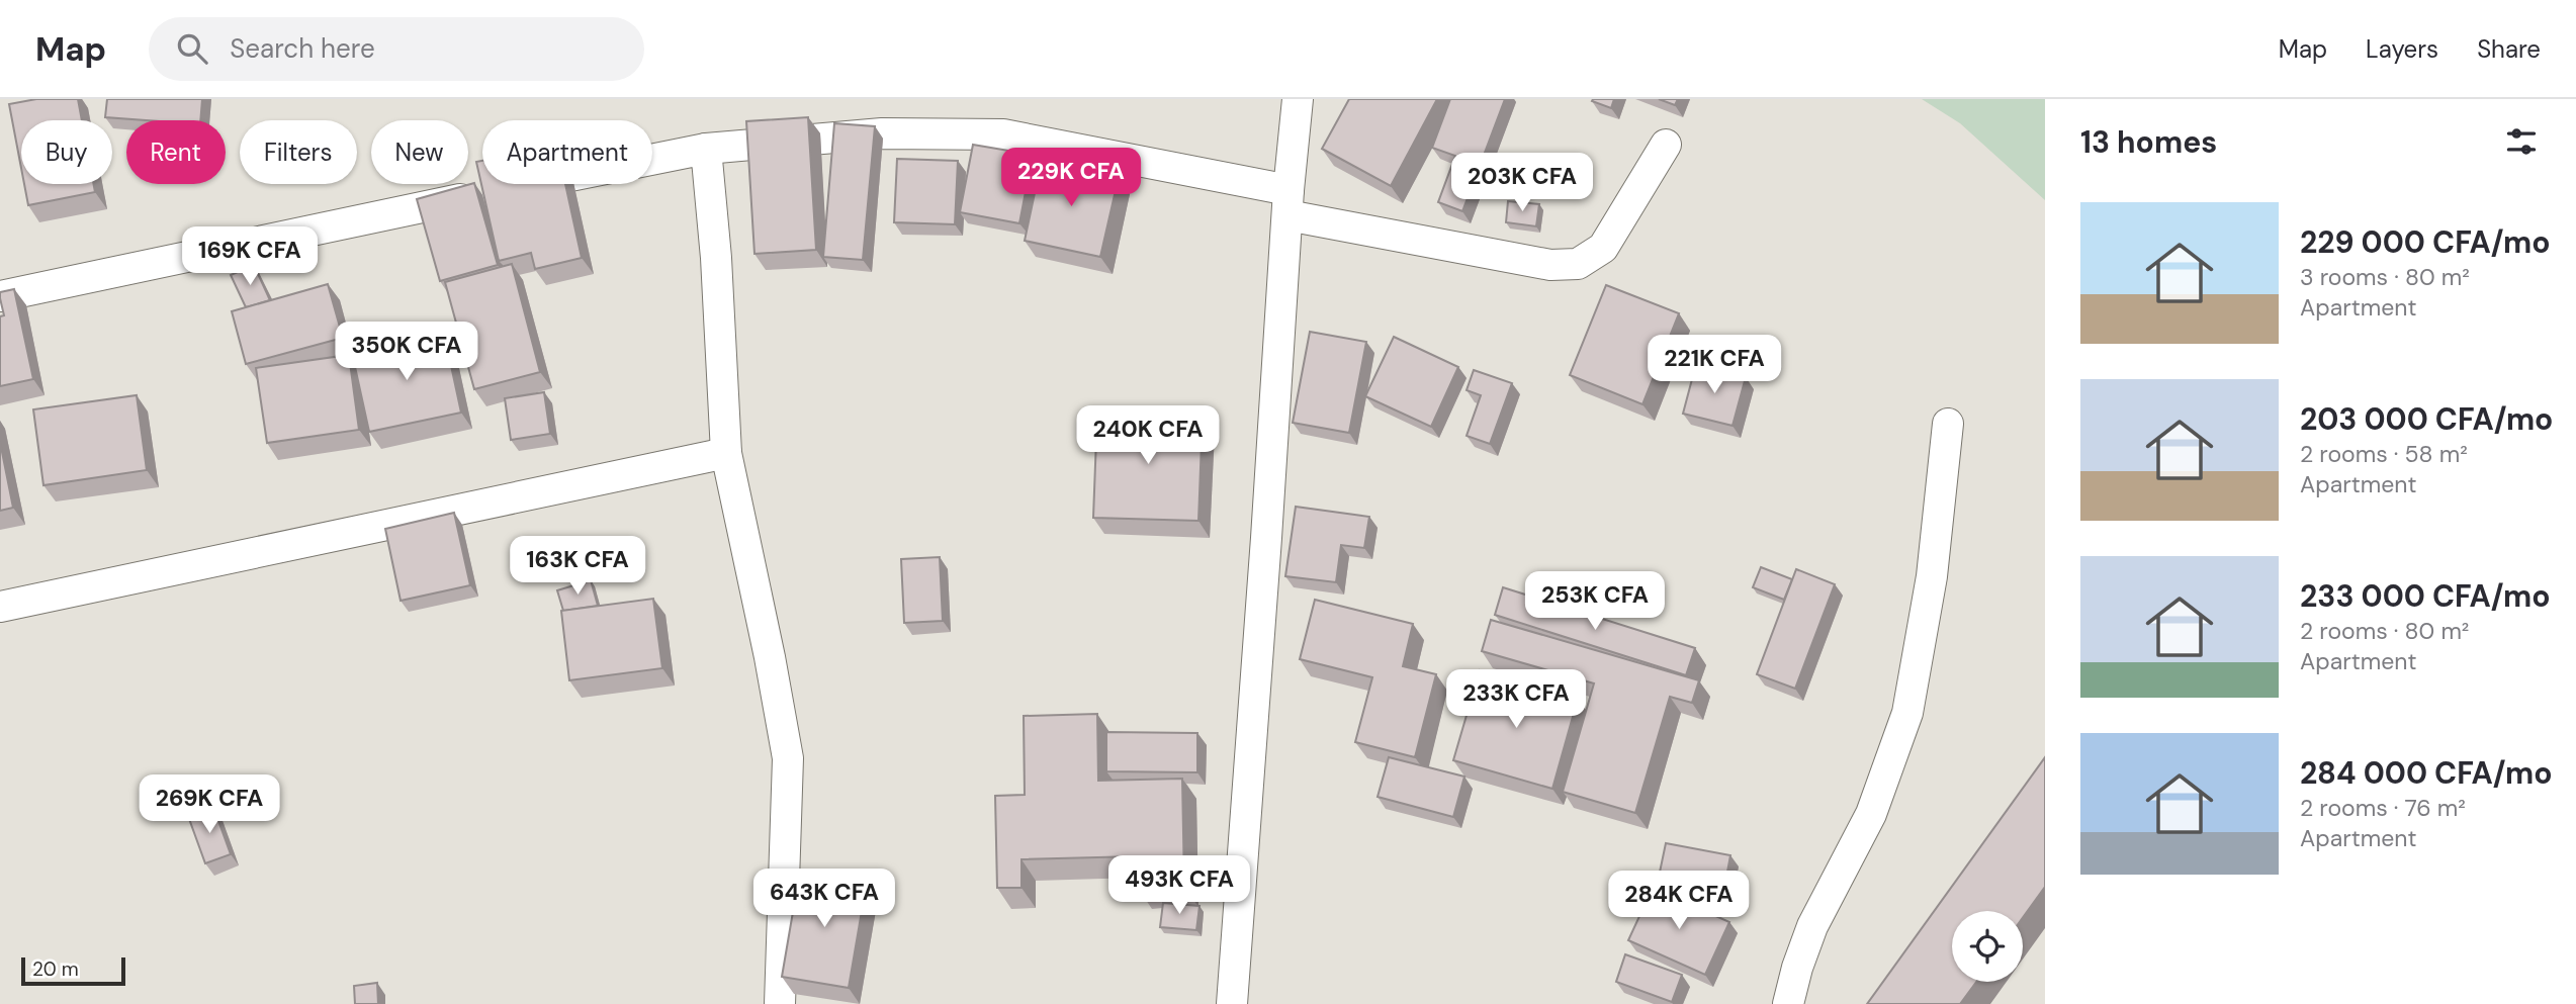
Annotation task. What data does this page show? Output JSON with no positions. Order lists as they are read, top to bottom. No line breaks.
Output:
{"scale_bar":"20 m","page":{"header":"Map","search":"Search here","nav":["Map","Layers","Share"],"heading":"13 homes","chip":["Buy","Rent","Filters","New","Apartment"],"price":["229K CFA","203K CFA","169K CFA","350K CFA","221K CFA","240K CFA","163K CFA","253K CFA","233K CFA","269K CFA","493K CFA","643K CFA","284K CFA"],"list":[{"name":"229 000 CFA/mo","note":"3 rooms · 80 m² · Apartment"},{"name":"203 000 CFA/mo","note":"2 rooms · 58 m² · Apartment"},{"name":"233 000 CFA/mo","note":"2 rooms · 80 m² · Apartment"},{"name":"284 000 CFA/mo","note":"2 rooms · 76 m² · Apartment"}],"scale":"20 m"}}
